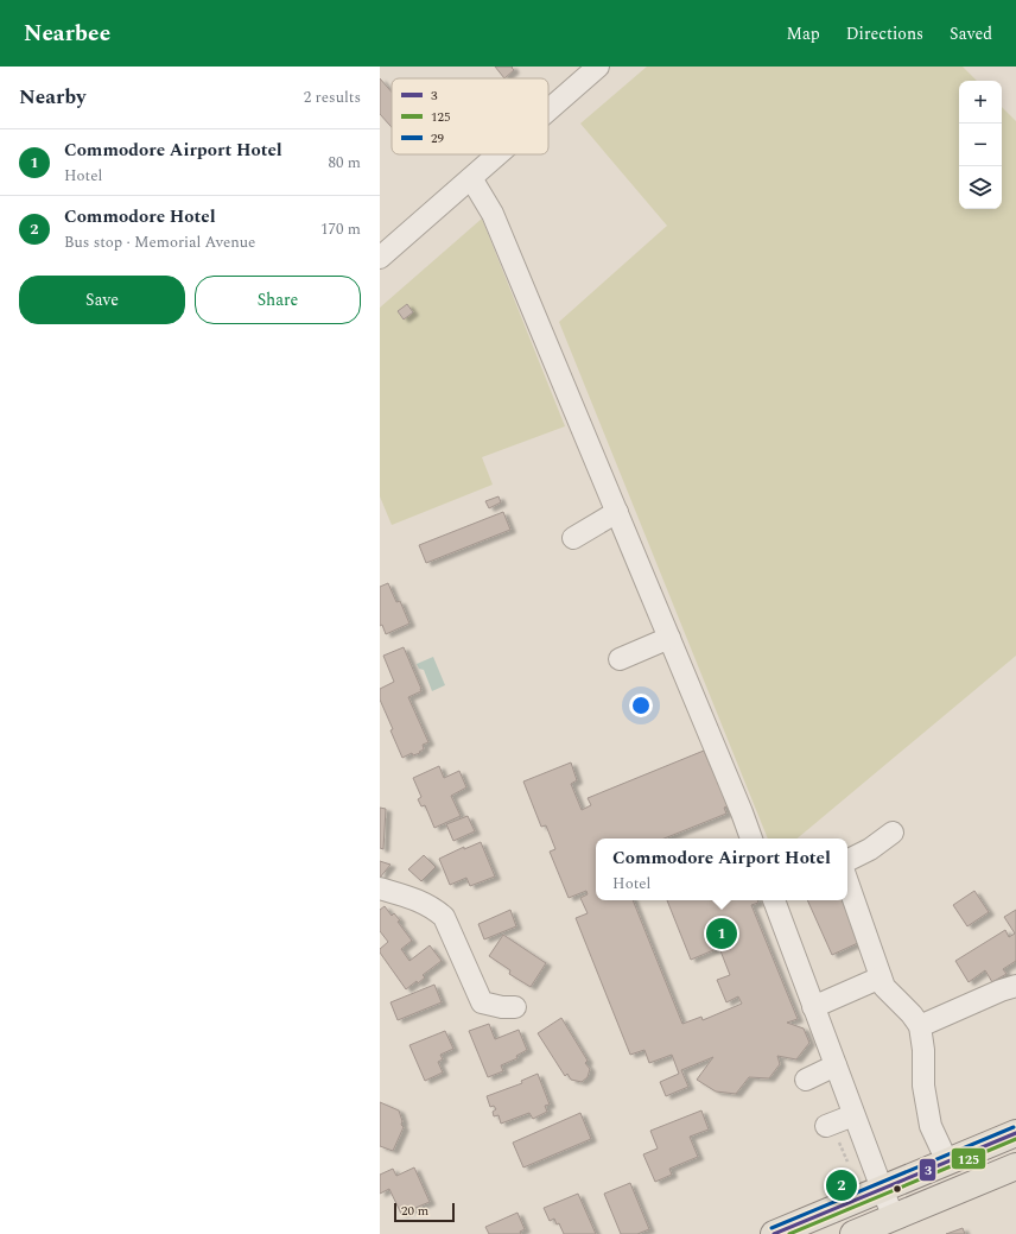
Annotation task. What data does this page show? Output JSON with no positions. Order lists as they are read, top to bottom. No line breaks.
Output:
{"lines":["transit line 29","transit line 3","transit line 125"],"legend":["3","125","29"],"scale_bar":"20 m","page":{"header":"Nearbee","nav":["Map","Directions","Saved"],"heading":["Nearby","2 results"],"map_buttons":["+","−"],"list":[{"mark":"1","name":"Commodore Airport Hotel","note":"Hotel","value":"80 m"},{"mark":"2","name":"Commodore Hotel","note":"Bus stop · Memorial Avenue","value":"170 m"}],"buttons":["Save","Share"],"popup":["Commodore Airport Hotel","Hotel"],"pins":["1","2"],"scale":"20 m"}}
